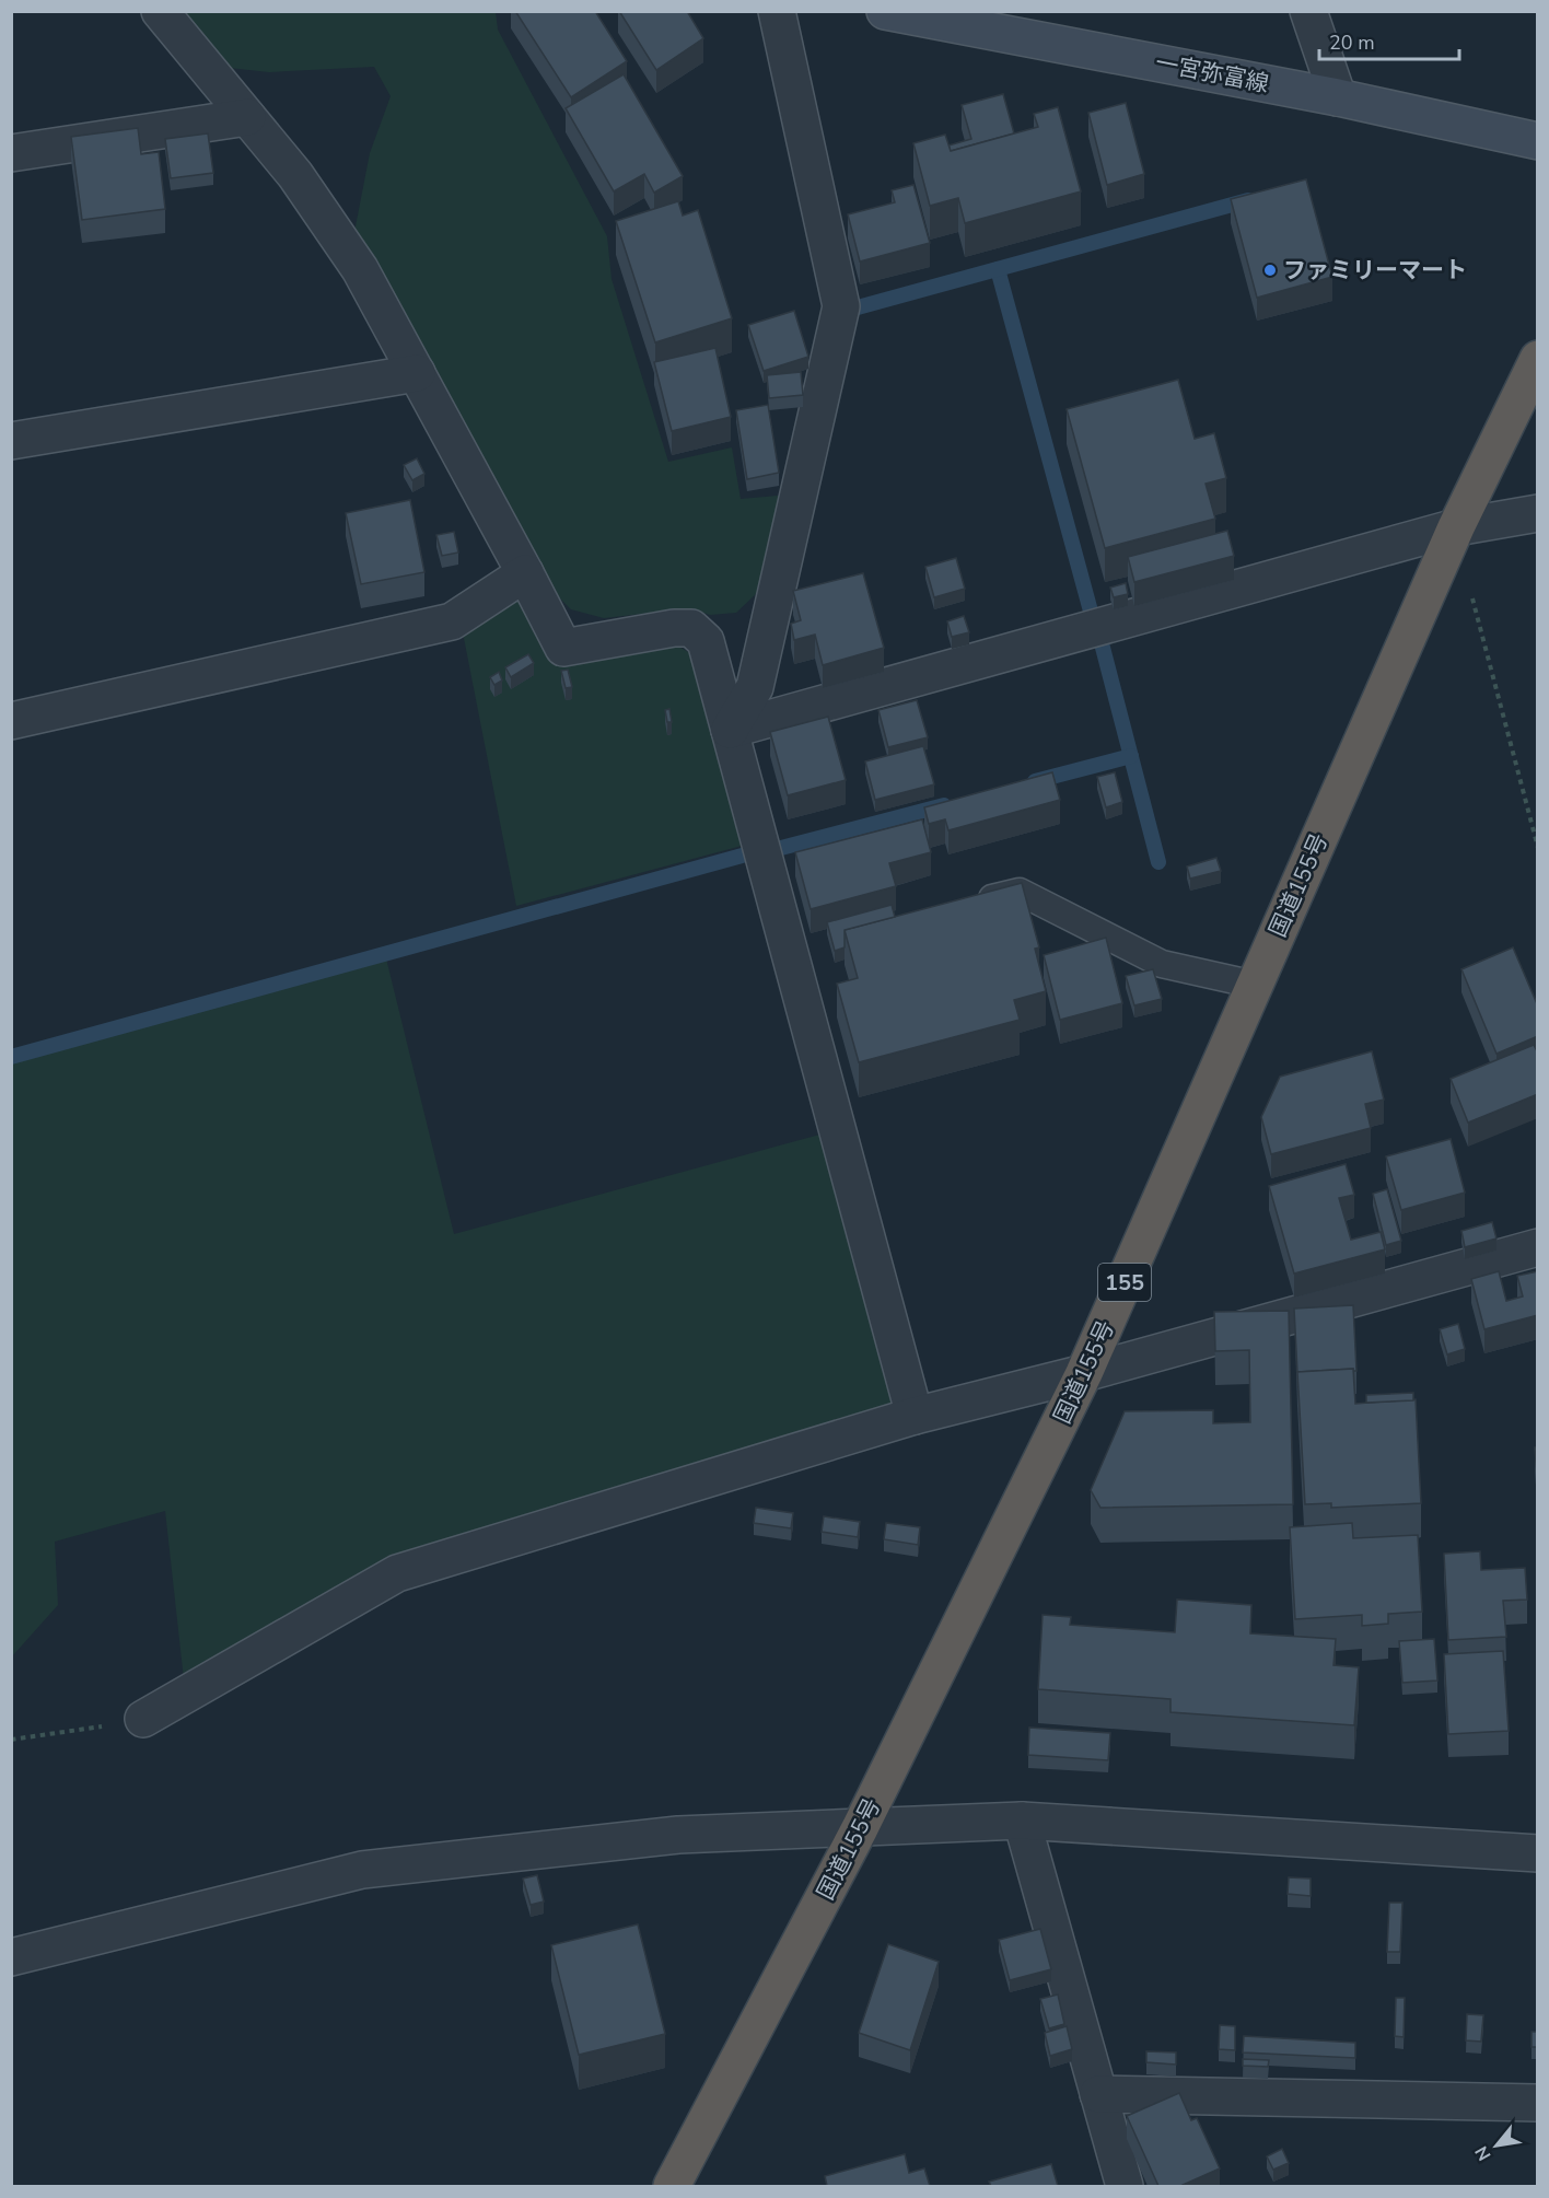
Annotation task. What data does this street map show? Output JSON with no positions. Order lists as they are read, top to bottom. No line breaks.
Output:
{"streets":{"highway":["国道155号","155"],"main road":["一宮弥富線"]},"places":["ファミリーマート"],"scale_bar":"20 m","north":"bottom left"}
